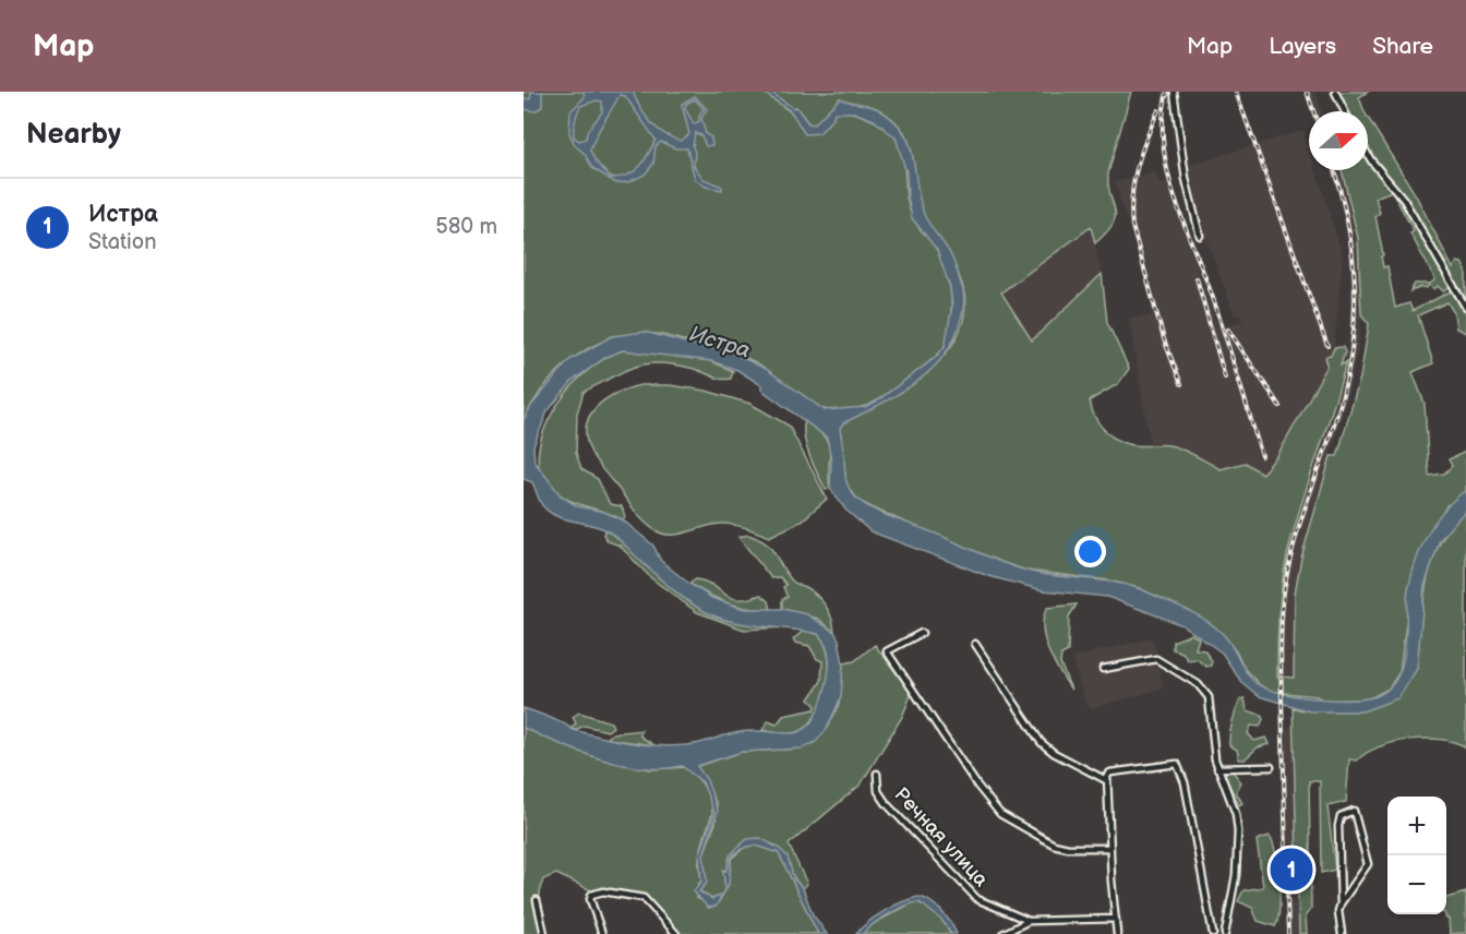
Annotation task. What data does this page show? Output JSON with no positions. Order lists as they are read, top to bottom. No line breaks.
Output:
{"streets":{"street":["Речная улица"]},"water":["Истра"],"north":"right","page":{"header":"Map","nav":["Map","Layers","Share"],"heading":"Nearby","list":[{"mark":"1","name":"Истра","note":"Station","value":"580 m"}],"map_buttons":["+","−"],"pins":"1"}}
